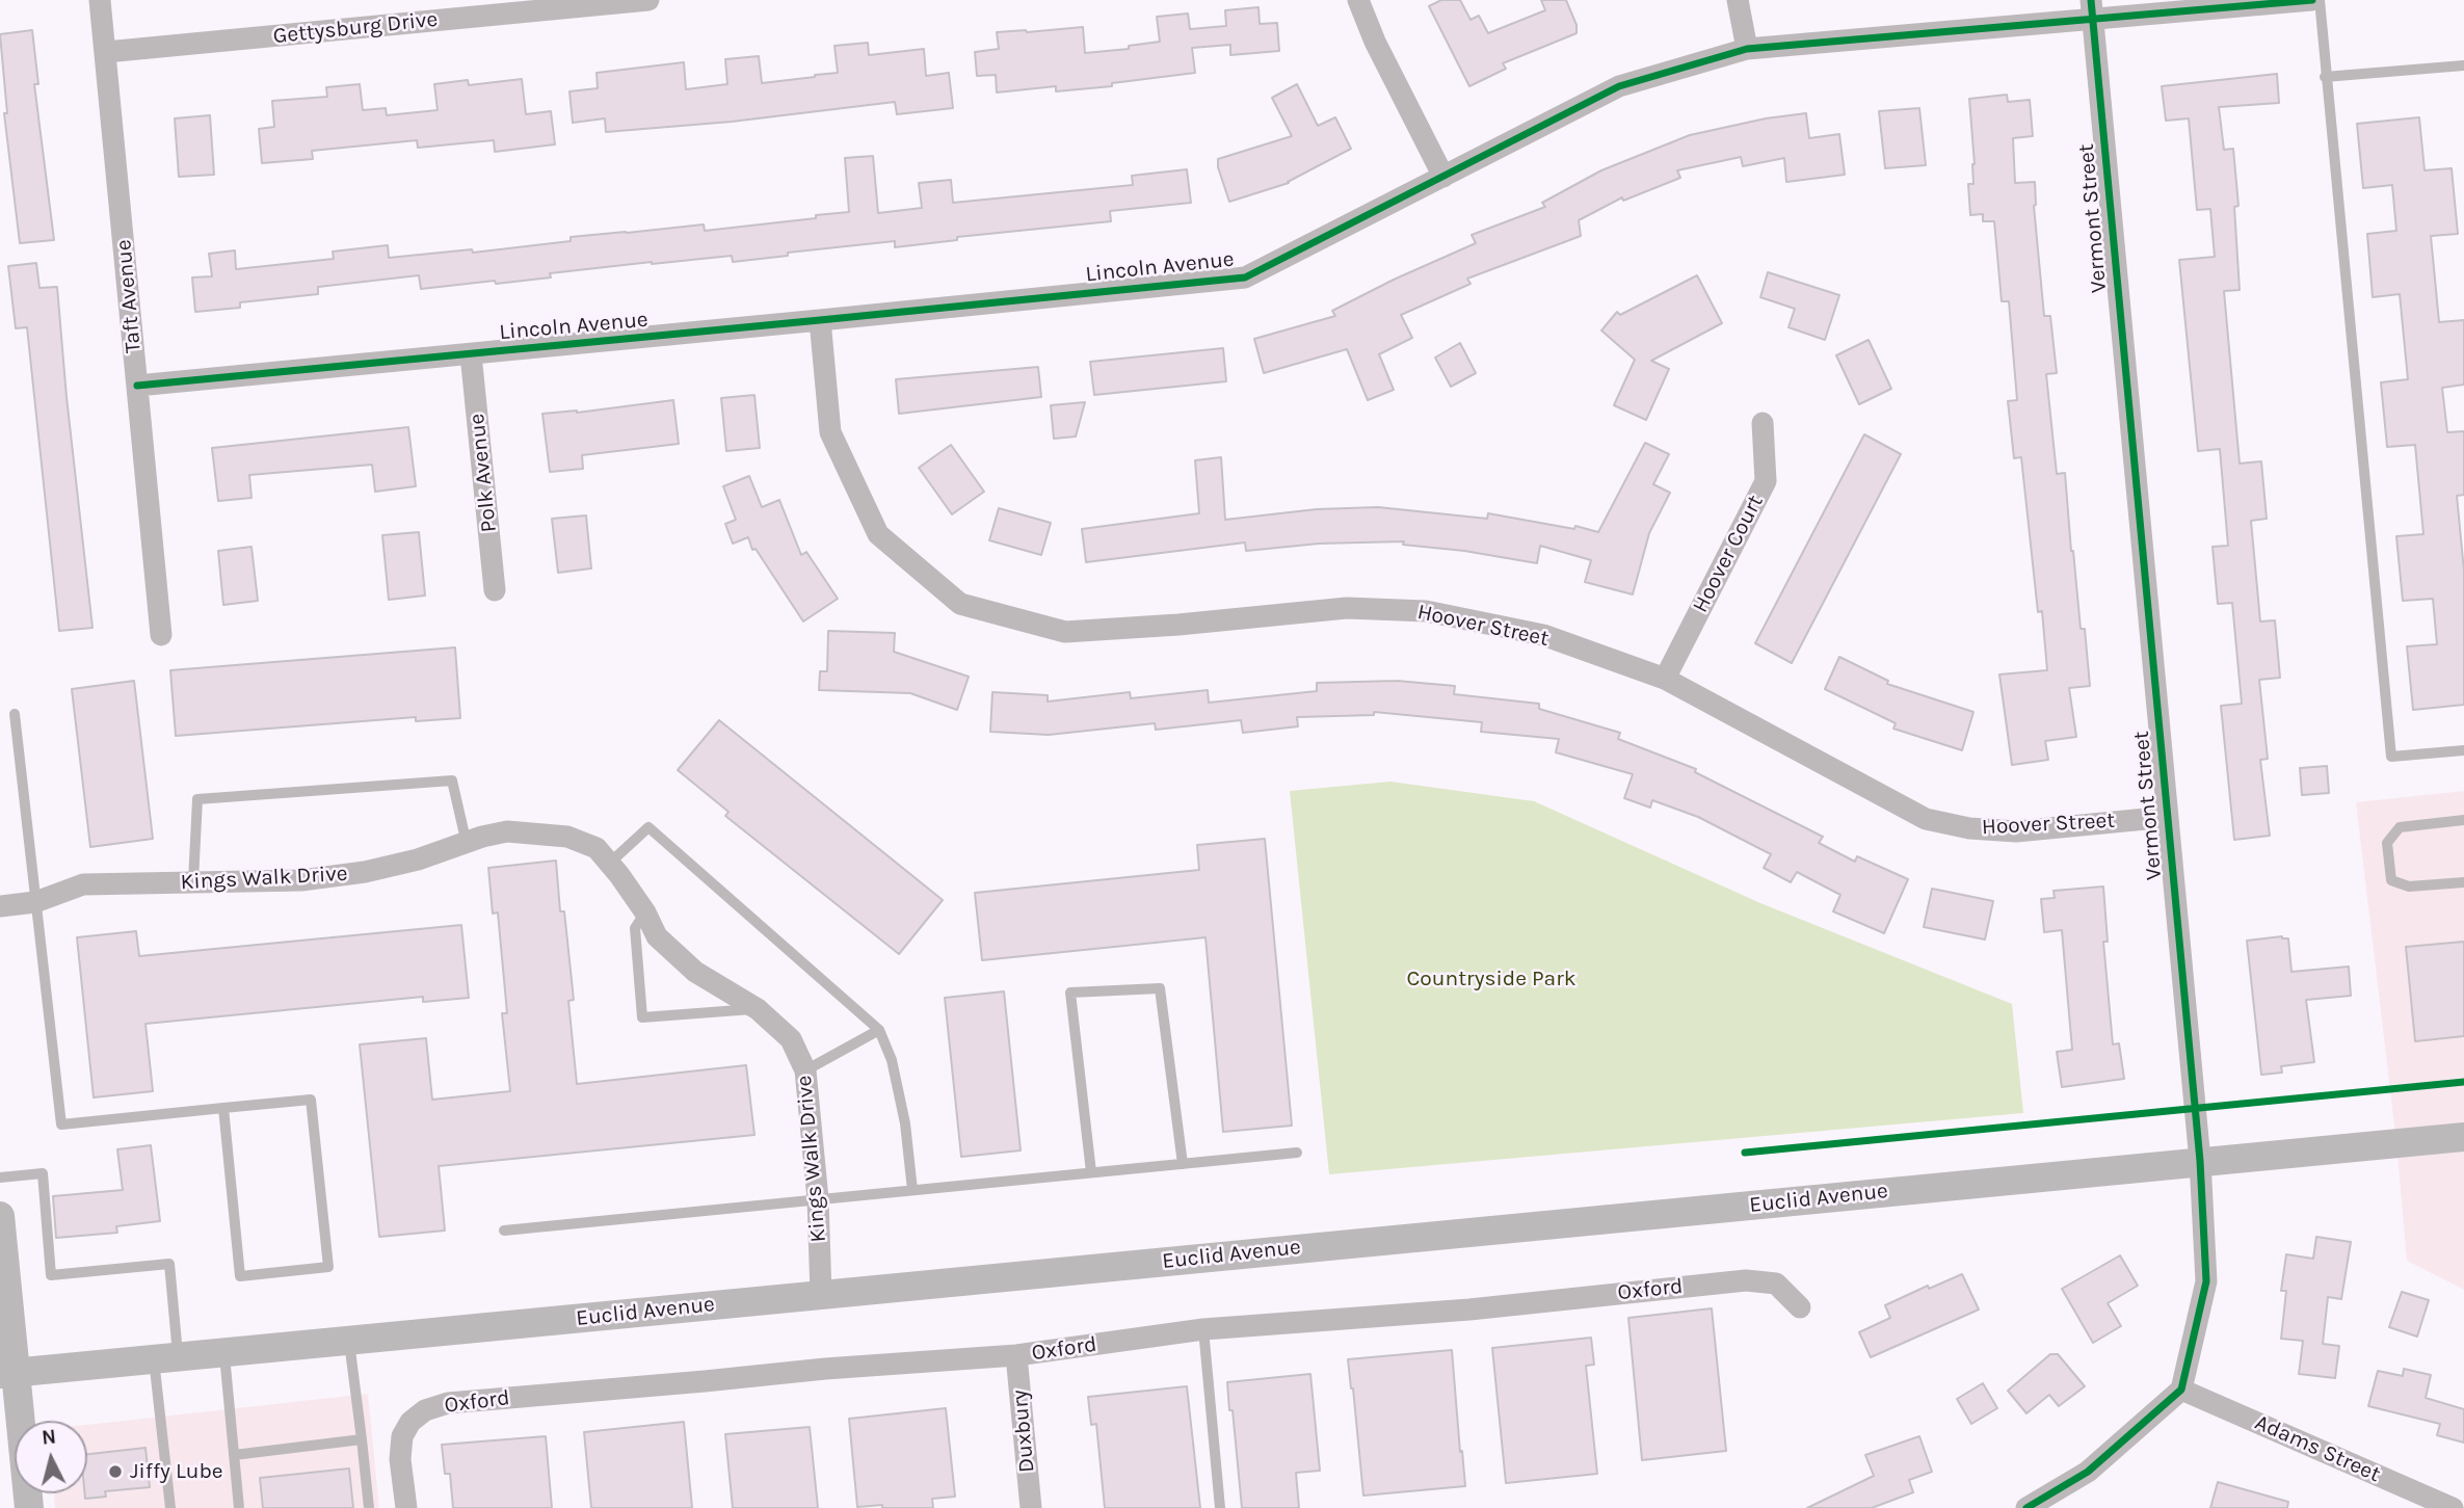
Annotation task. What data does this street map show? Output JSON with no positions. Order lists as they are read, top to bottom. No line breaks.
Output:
{"streets":{"main road":["Euclid Avenue"],"street":["Gettysburg Drive","Vermont Street","Lincoln Avenue","Taft Avenue","Polk Avenue","Hoover Court","Hoover Street","Kings Walk Drive","Oxford","Duxbury","Adams Street"]},"crossings":[["Gettysburg Drive","Taft Avenue"],["Vermont Street","Lincoln Avenue"],["Vermont Street","Hoover Street"],["Vermont Street","Euclid Avenue"],["Vermont Street","Adams Street"],["Lincoln Avenue","Taft Avenue"],["Lincoln Avenue","Polk Avenue"],["Lincoln Avenue","Hoover Street"],["Hoover Court","Hoover Street"],["Kings Walk Drive","Euclid Avenue"],["Oxford","Duxbury"]],"parks":["Countryside Park"],"places":["Jiffy Lube"],"north":"top"}
